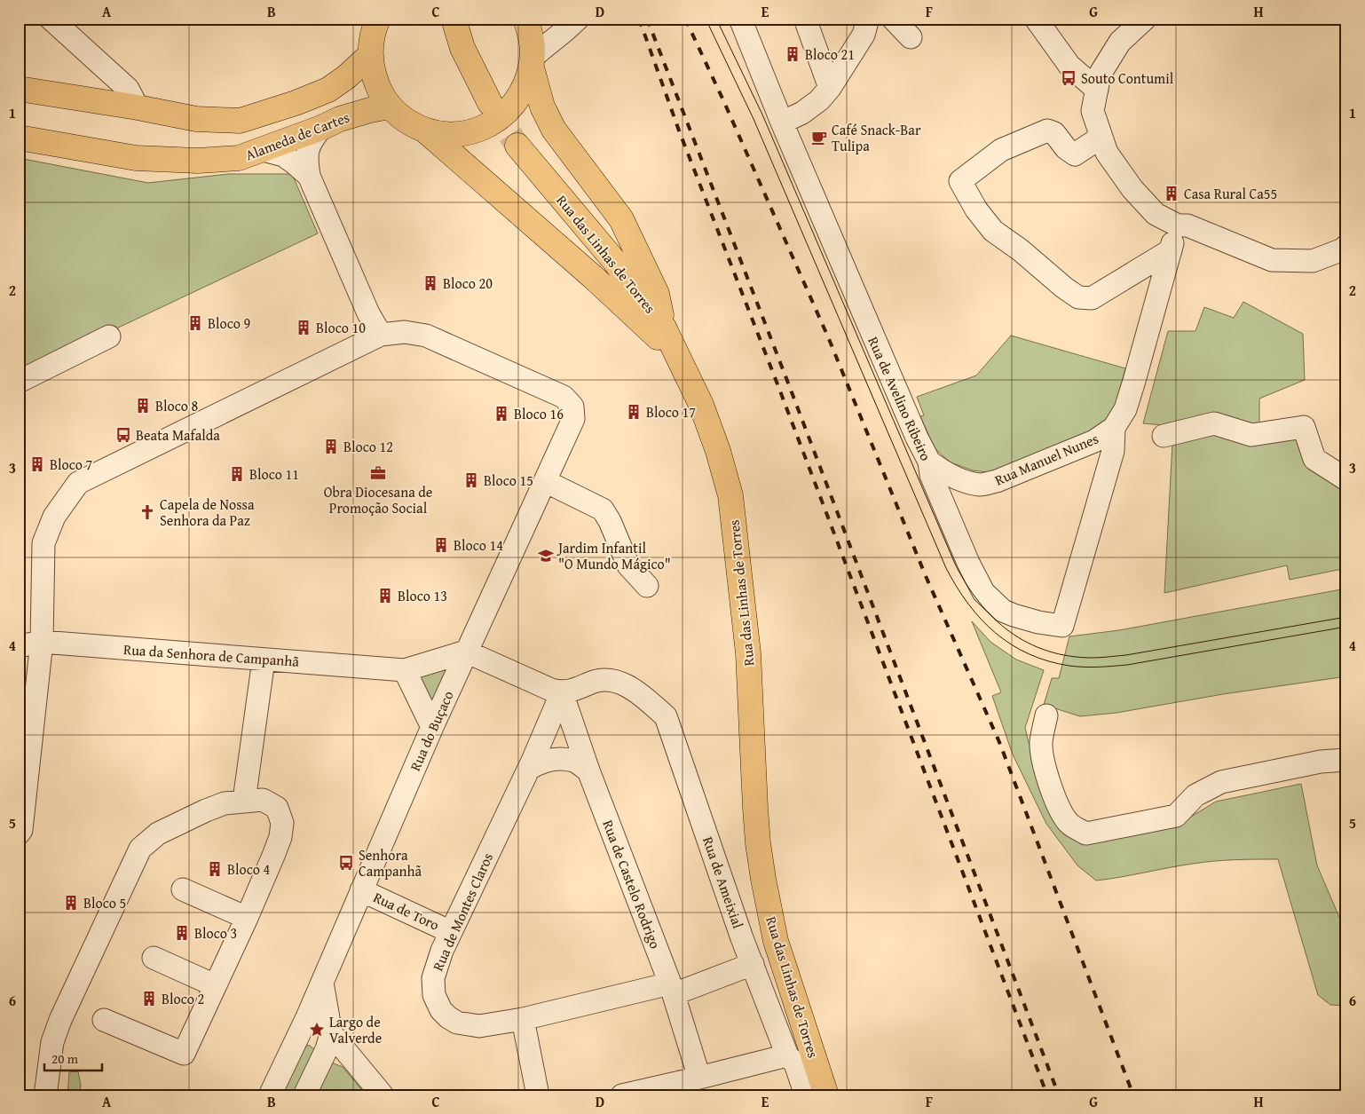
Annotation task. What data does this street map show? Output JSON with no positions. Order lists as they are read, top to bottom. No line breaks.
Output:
{"streets":{"main road":["Alameda de Cartes","Rua das Linhas de Torres"],"street":["Rua de Avelino Ribeiro","Rua Manuel Nunes","Rua da Senhora de Campanhã","Rua do Buçaco","Rua de Ameixial","Rua de Castelo Rodrigo","Rua de Toro","Rua de Montes Claros"]},"crossings":[["Rua de Avelino Ribeiro","Rua Manuel Nunes"],["Rua da Senhora de Campanhã","Rua do Buçaco"],["Rua do Buçaco","Rua de Toro"],["Rua de Ameixial","Rua de Castelo Rodrigo"],["Rua de Ameixial","Rua de Montes Claros"],["Rua de Castelo Rodrigo","Rua de Montes Claros"],["Rua de Toro","Rua de Montes Claros"]],"places":{"building":["Bloco 21","Casa Rural Ca55","Bloco 20","Bloco 9","Bloco 10","Bloco 8","Bloco 17","Bloco 16","Bloco 12","Bloco 7","Bloco 11","Bloco 15","Bloco 14","Bloco 13","Bloco 4","Bloco 5","Bloco 3","Bloco 2"],"bus stop":["Souto Contumil","Beata Mafalda","Senhora Campanhã"],"cafe":["Café Snack-Bar Tulipa"],"office":["Obra Diocesana de Promoção Social"],"church":["Capela de Nossa Senhora da Paz"],"school or university":["Jardim Infantil \"O Mundo Mágico\""],"place":["Largo de Valverde"]},"scale_bar":"20 m","grid":{"columns":["A","B","C","D","E","F","G","H"],"rows":["1","2","3","4","5","6"]}}
